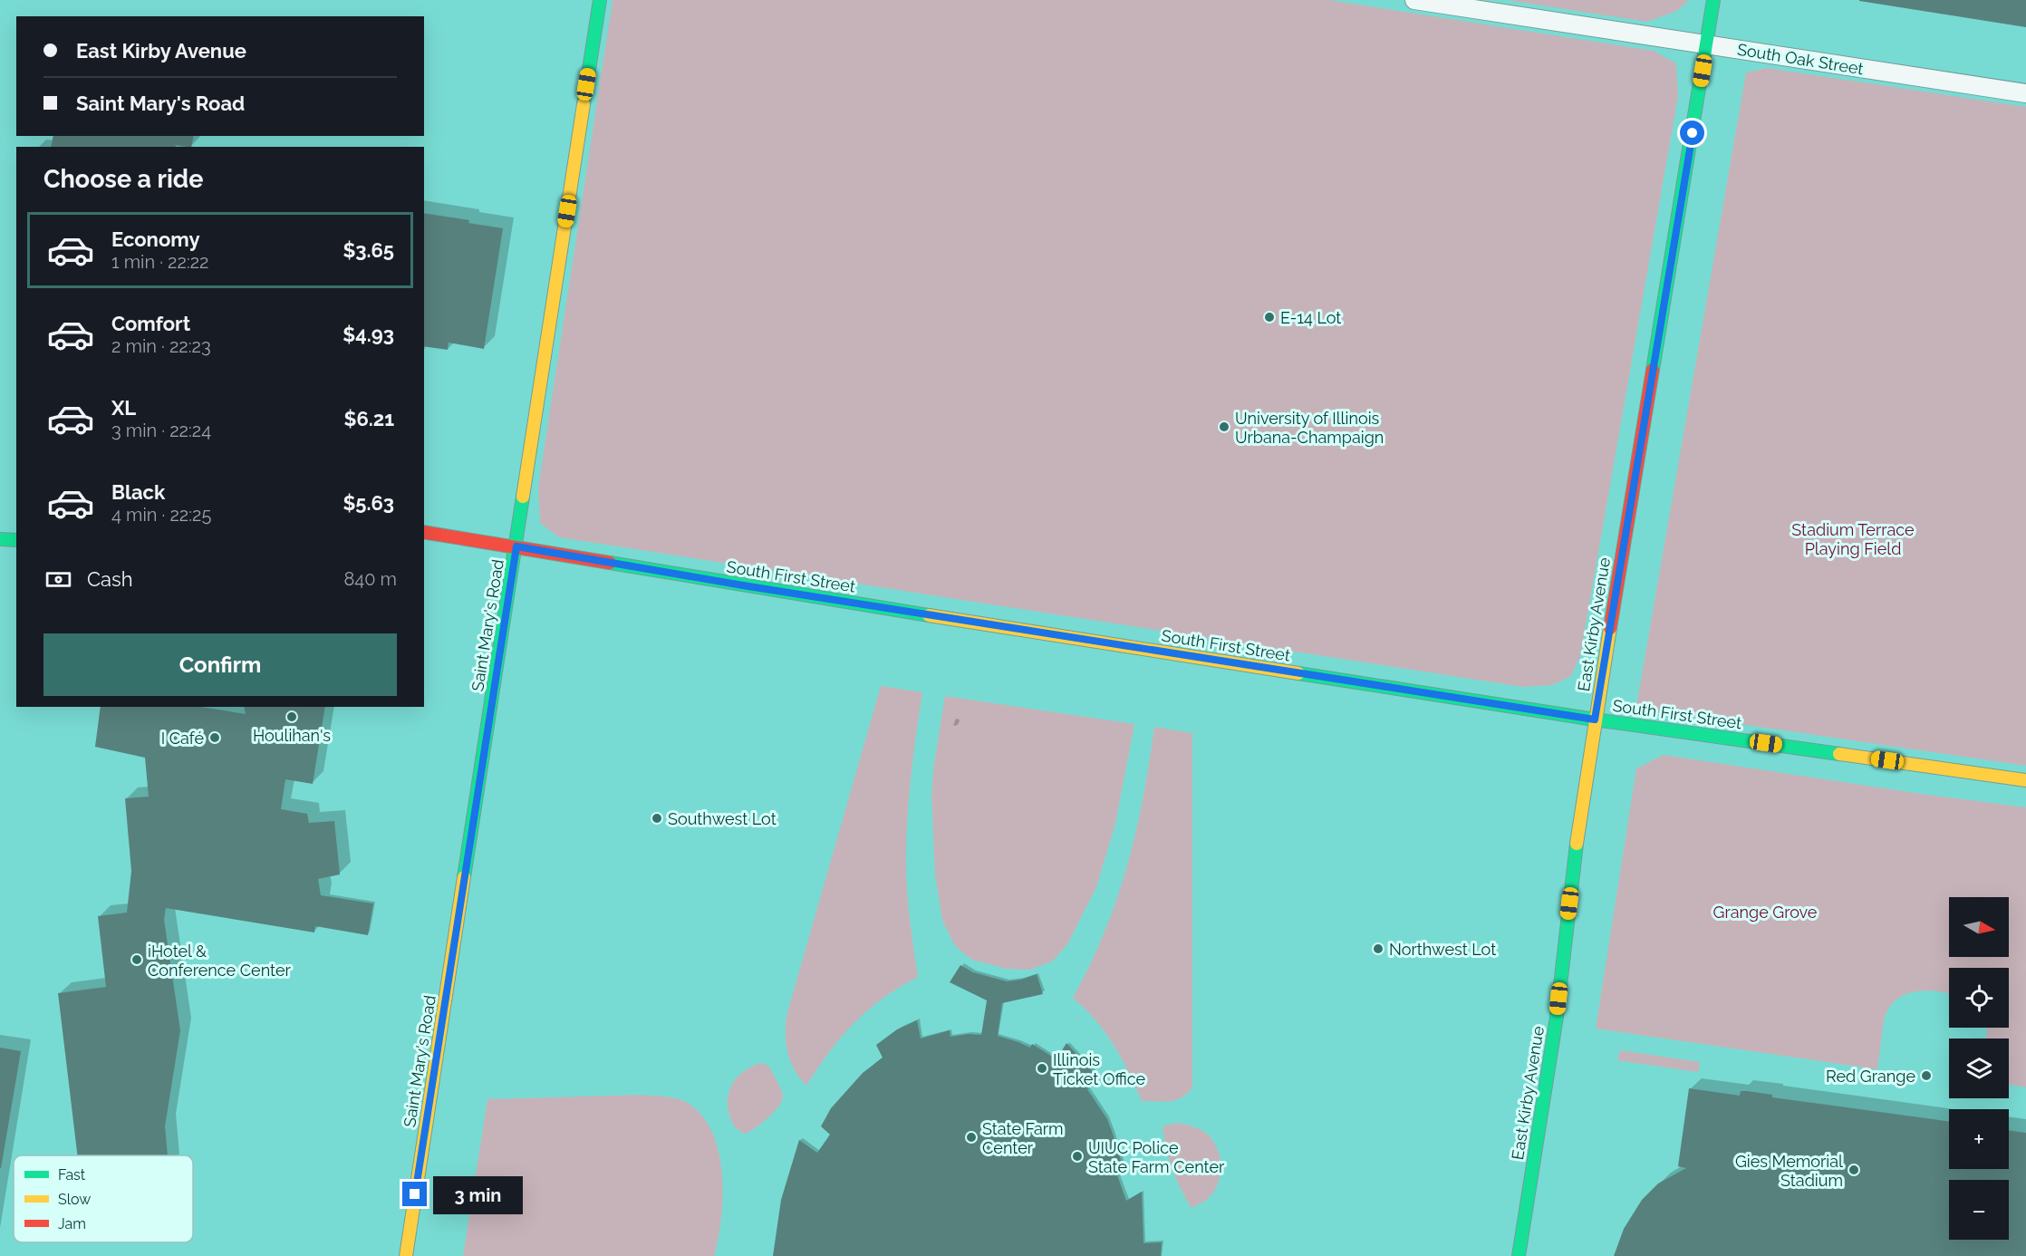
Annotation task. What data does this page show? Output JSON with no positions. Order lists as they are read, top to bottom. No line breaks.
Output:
{"streets":{"main road":["South First Street","East Kirby Avenue","Saint Mary's Road"],"street":["South Oak Street"]},"crossings":[["South Oak Street","East Kirby Avenue"],["South First Street","East Kirby Avenue"],["South First Street","Saint Mary's Road"]],"parks":["Stadium Terrace Playing Field","Grange Grove"],"places":["E-14 Lot","University of Illinois Urbana-Champaign","Houlihan's","I Café","Southwest Lot","Northwest Lot","iHotel & Conference Center","Illinois Ticket Office","Red Grange","State Farm Center","UIUC Police State Farm Center","Gies Memorial Stadium"],"legend":["Fast","Slow","Jam"],"north":"right","page":{"banner":["East Kirby Avenue","Saint Mary's Road"],"heading":"Choose a ride","list":[{"name":"Economy","note":"1 min · 22:22","value":"$3.65"},{"name":"Comfort","note":"2 min · 22:23","value":"$4.93"},{"name":"XL","note":"3 min · 22:24","value":"$6.21"},{"name":"Black","note":"4 min · 22:25","value":"$5.63"}],"pay":["Cash","840 m"],"buttons":"Confirm","map_buttons":["+","−"],"bubble":"3 min"}}
